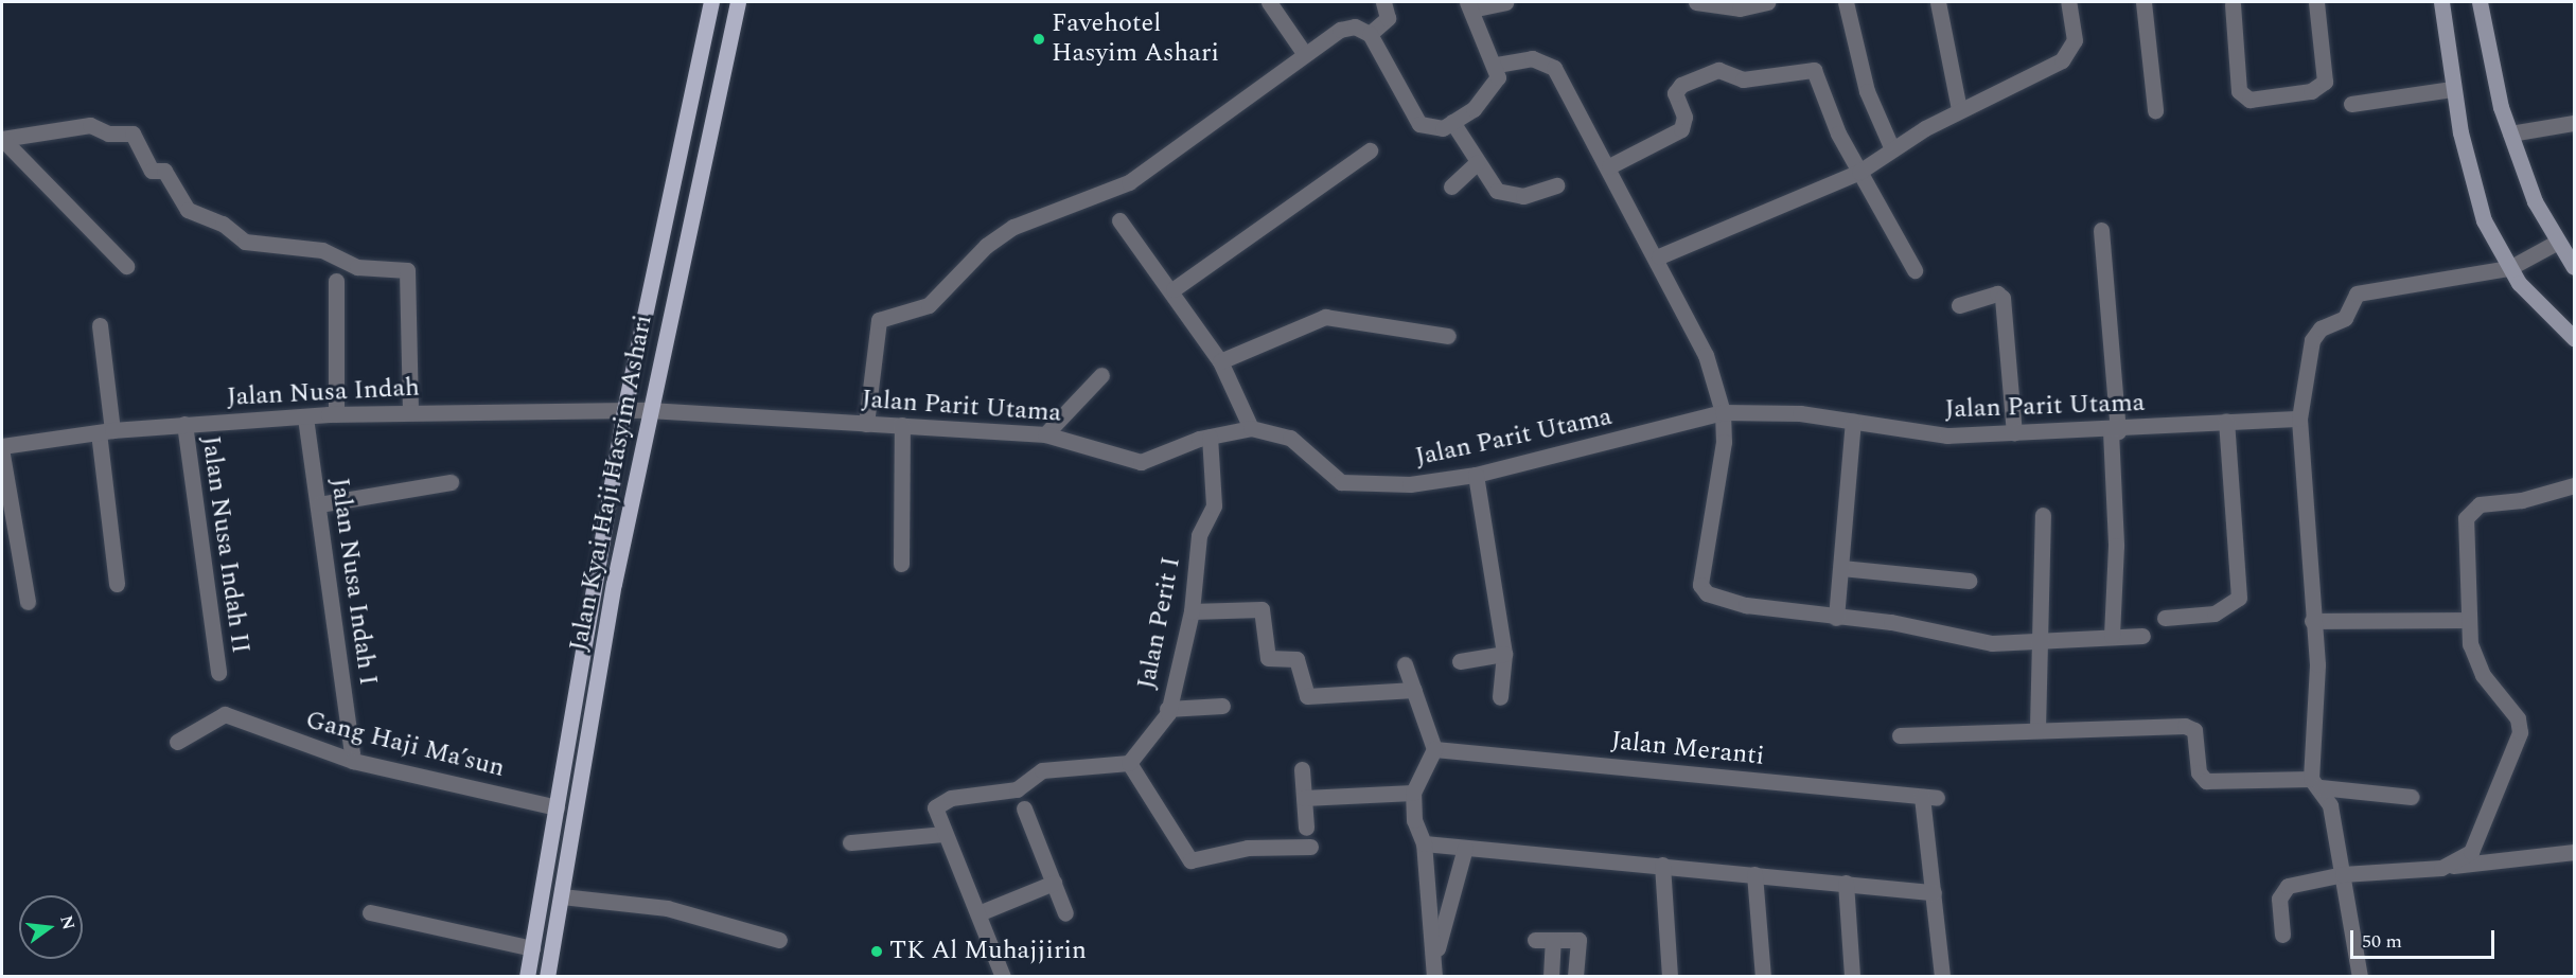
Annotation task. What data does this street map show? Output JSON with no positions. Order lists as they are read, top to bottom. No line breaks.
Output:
{"streets":{"main road":["Jalan Kyai Haji Hasyim Ashari"],"street":["Jalan Nusa Indah","Jalan Parit Utama","Jalan Nusa Indah II","Jalan Nusa Indah I","Jalan Perit I","Gang Haji Ma’sun","Jalan Meranti"]},"crossings":[["Jalan Nusa Indah","Jalan Parit Utama"],["Jalan Nusa Indah","Jalan Kyai Haji Hasyim Ashari"],["Jalan Nusa Indah","Jalan Nusa Indah II"],["Jalan Nusa Indah","Jalan Nusa Indah I"],["Jalan Parit Utama","Jalan Kyai Haji Hasyim Ashari"],["Jalan Parit Utama","Jalan Perit I"],["Jalan Kyai Haji Hasyim Ashari","Gang Haji Ma’sun"]],"places":["Favehotel Hasyim Ashari","TK Al Muhajjirin"],"scale_bar":"50 m","north":"right"}
